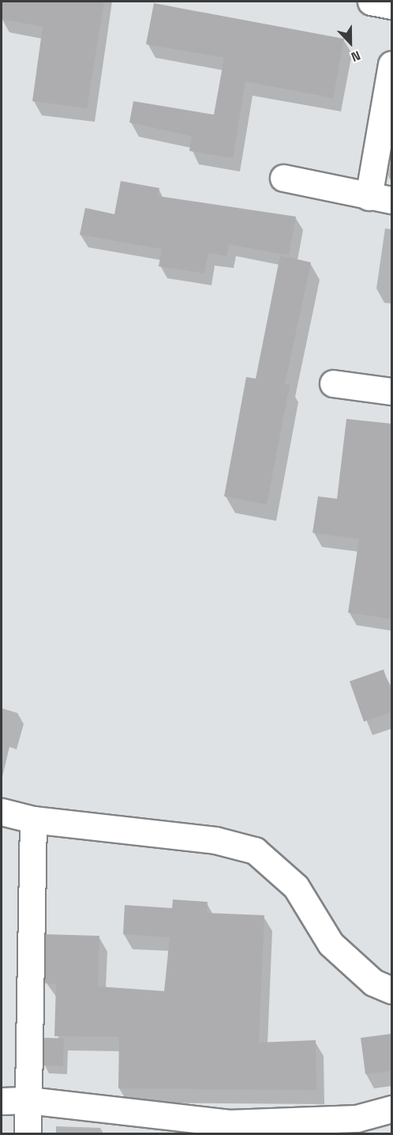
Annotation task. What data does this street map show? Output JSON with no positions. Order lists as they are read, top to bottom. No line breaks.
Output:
{"north":"bottom"}
